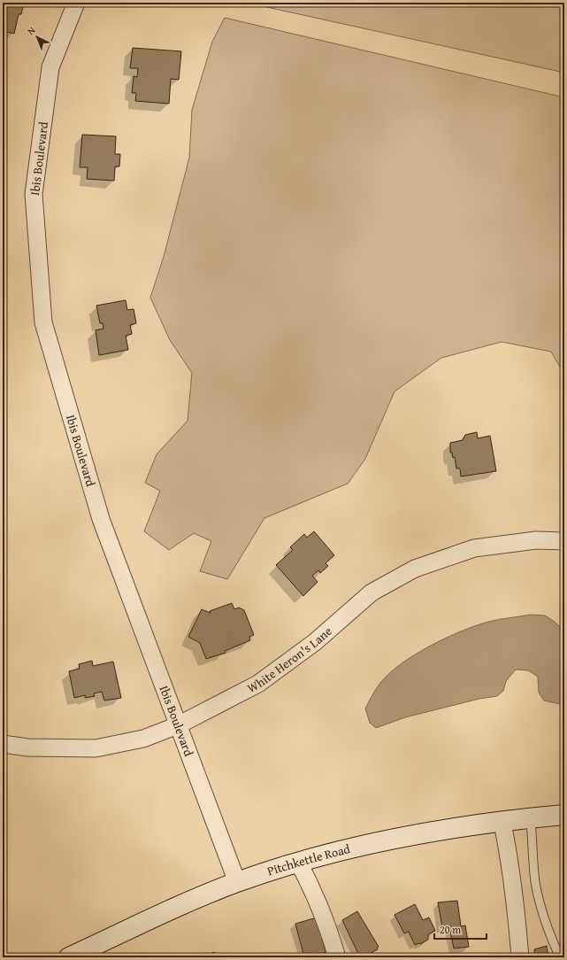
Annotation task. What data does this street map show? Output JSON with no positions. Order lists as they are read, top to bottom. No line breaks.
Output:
{"streets":{"main road":["Pitchkettle Road"],"street":["Ibis Boulevard","White Heron's Lane"]},"crossings":[["Ibis Boulevard","White Heron's Lane"],["Ibis Boulevard","Pitchkettle Road"]],"scale_bar":"20 m","north":"top left"}
